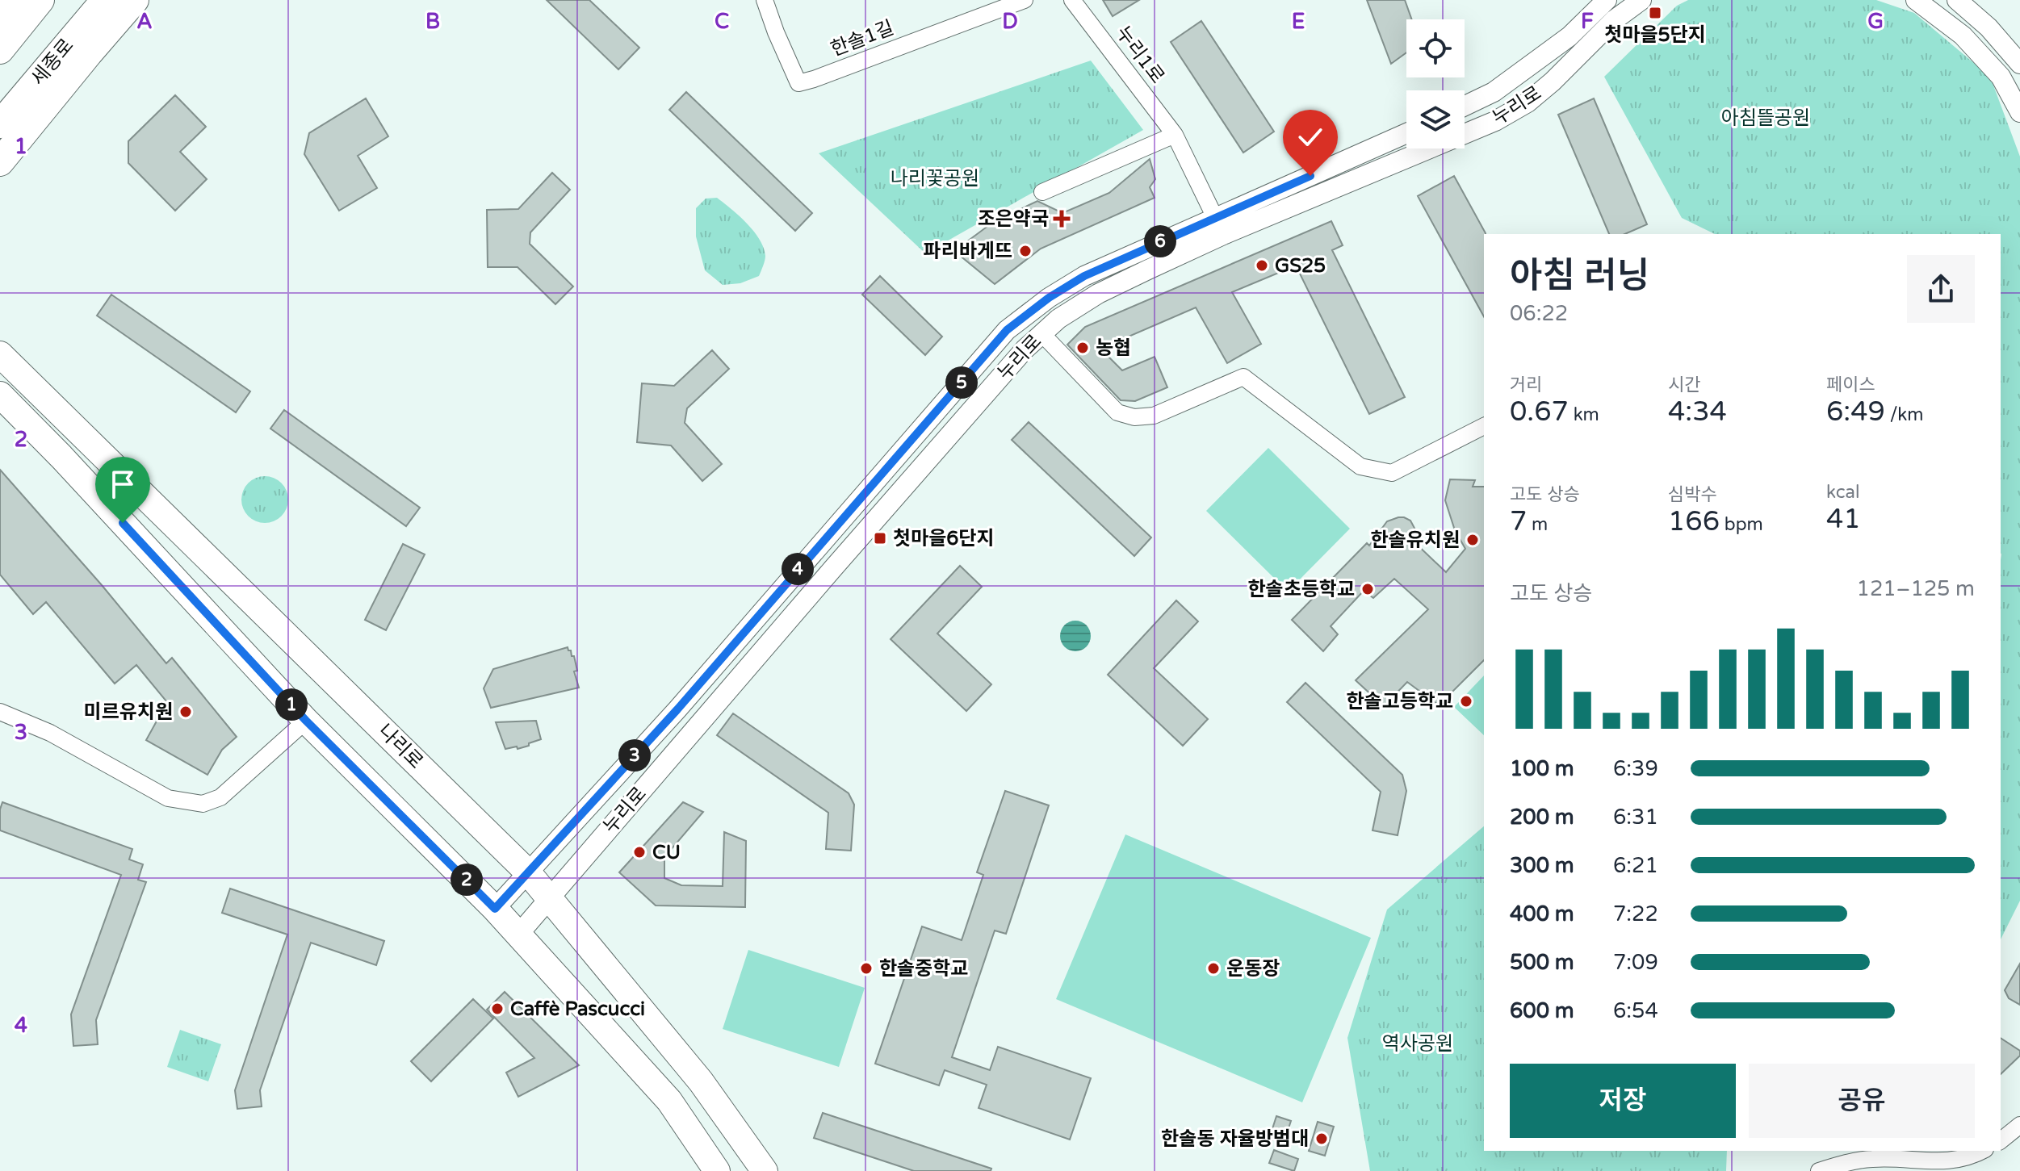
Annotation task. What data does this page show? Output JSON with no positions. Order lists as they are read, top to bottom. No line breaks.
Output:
{"streets":{"highway":["세종로"],"main road":["나리로"],"street":["한솔1길","누리1로","누리로"]},"crossings":[["누리1로","누리로"],["누리로","나리로"]],"parks":["아침뜰공원","나리꽃공원","역사공원"],"places":{"transit":["첫마을5단지","첫마을6단지"],"health":["조은약국"],"other":["파리바게뜨","GS25","농협","한솔유치원","한솔초등학교","한솔고등학교","미르유치원","CU","한솔중학교","운동장","Caffè Pascucci","한솔동 자율방범대"]},"page":{"pins":["6","5","4","1","3","2"],"heading":["아침 러닝","06:22"],"stats":[["거리","0.67 km"],["시간","4:34"],["페이스","6:49 /km"],["고도 상승","7 m"],["심박수","166 bpm"],["kcal","41"]],"chart":["고도 상승","121–125 m"],"list":[{"name":"100 m","note":"6:39"},{"name":"200 m","note":"6:31"},{"name":"300 m","note":"6:21"},{"name":"400 m","note":"7:22"},{"name":"500 m","note":"7:09"},{"name":"600 m","note":"6:54"}],"buttons":["저장","공유"]},"grid":{"columns":["A","B","C","D","E","F","G"],"rows":["1","2","3","4"]}}
